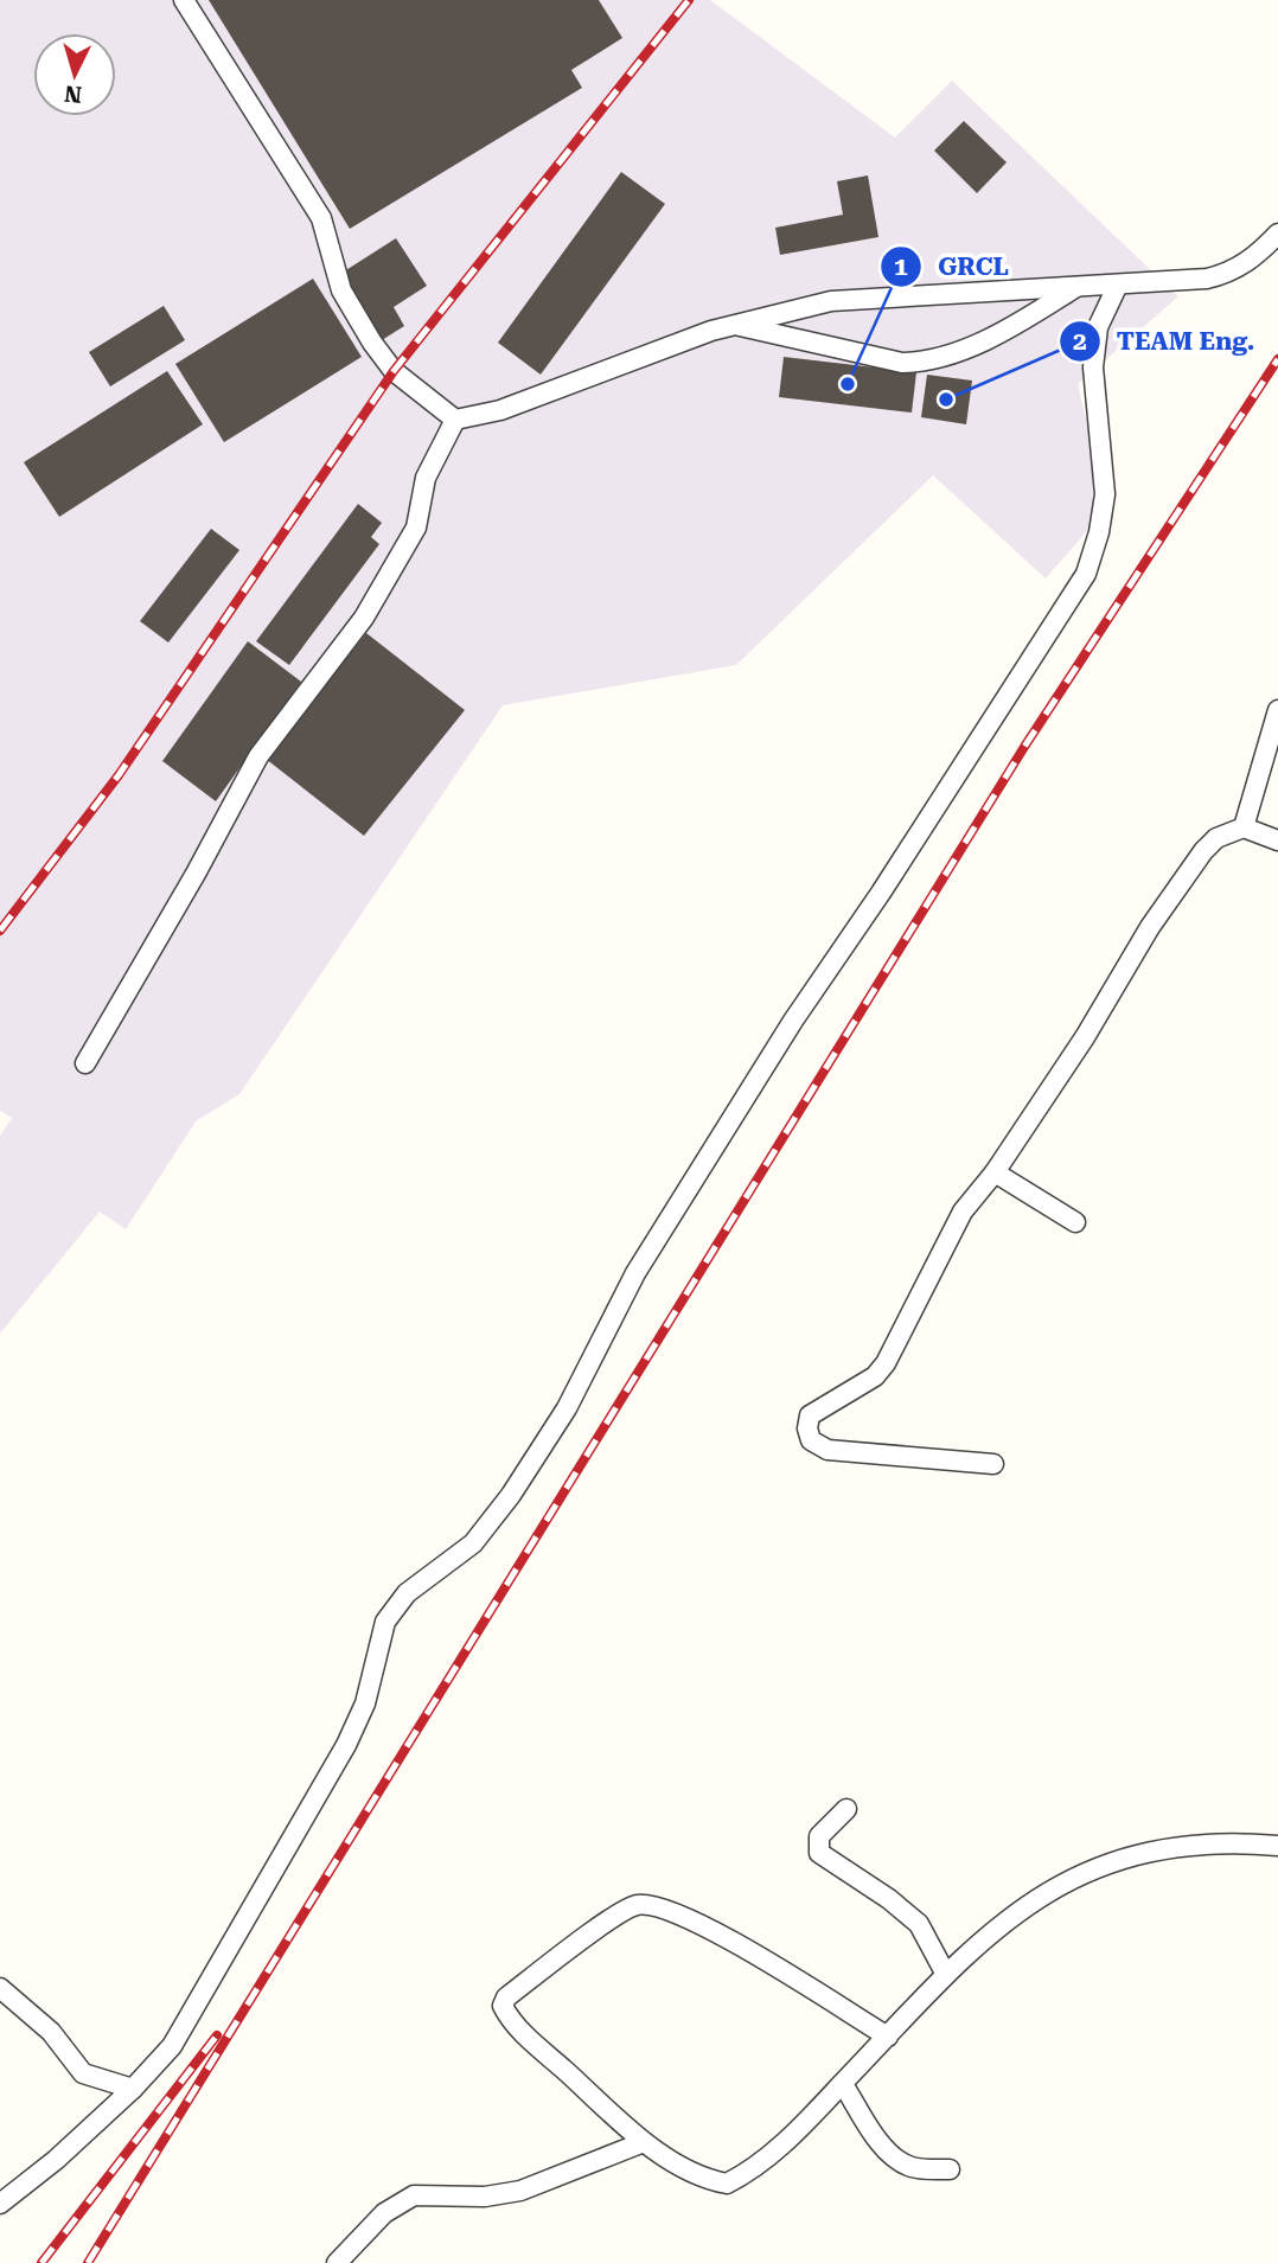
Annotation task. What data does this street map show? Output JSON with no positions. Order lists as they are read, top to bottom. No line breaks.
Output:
{"places":["GRCL","TEAM Eng."],"north":"bottom"}
